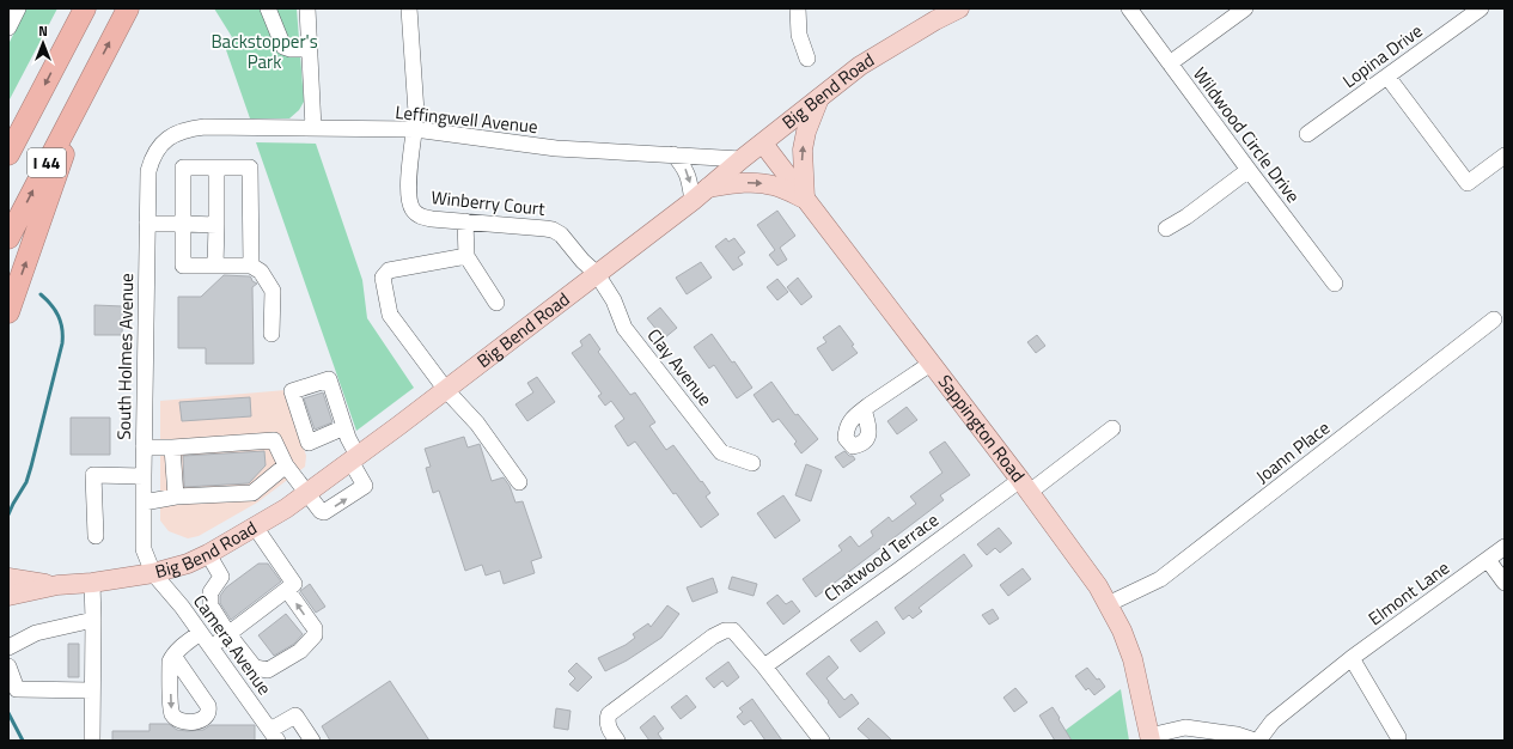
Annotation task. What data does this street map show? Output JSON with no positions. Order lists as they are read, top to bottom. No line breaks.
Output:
{"streets":{"highway":["I 44"],"main road":["Big Bend Road","Sappington Road"],"street":["Lopina Drive","Leffingwell Avenue","Wildwood Circle Drive","Winberry Court","South Holmes Avenue","Clay Avenue","Joann Place","Chatwood Terrace","Elmont Lane","Camera Avenue"]},"crossings":[["Big Bend Road","Leffingwell Avenue"],["Big Bend Road","Winberry Court"],["Big Bend Road","South Holmes Avenue"],["Big Bend Road","Clay Avenue"],["Big Bend Road","Sappington Road"],["Big Bend Road","Camera Avenue"],["Leffingwell Avenue","Winberry Court"],["Leffingwell Avenue","South Holmes Avenue"],["Winberry Court","Clay Avenue"],["South Holmes Avenue","Camera Avenue"],["Sappington Road","Joann Place"],["Sappington Road","Chatwood Terrace"],["Sappington Road","Elmont Lane"]],"parks":["Backstopper's Park"],"north":"top"}
